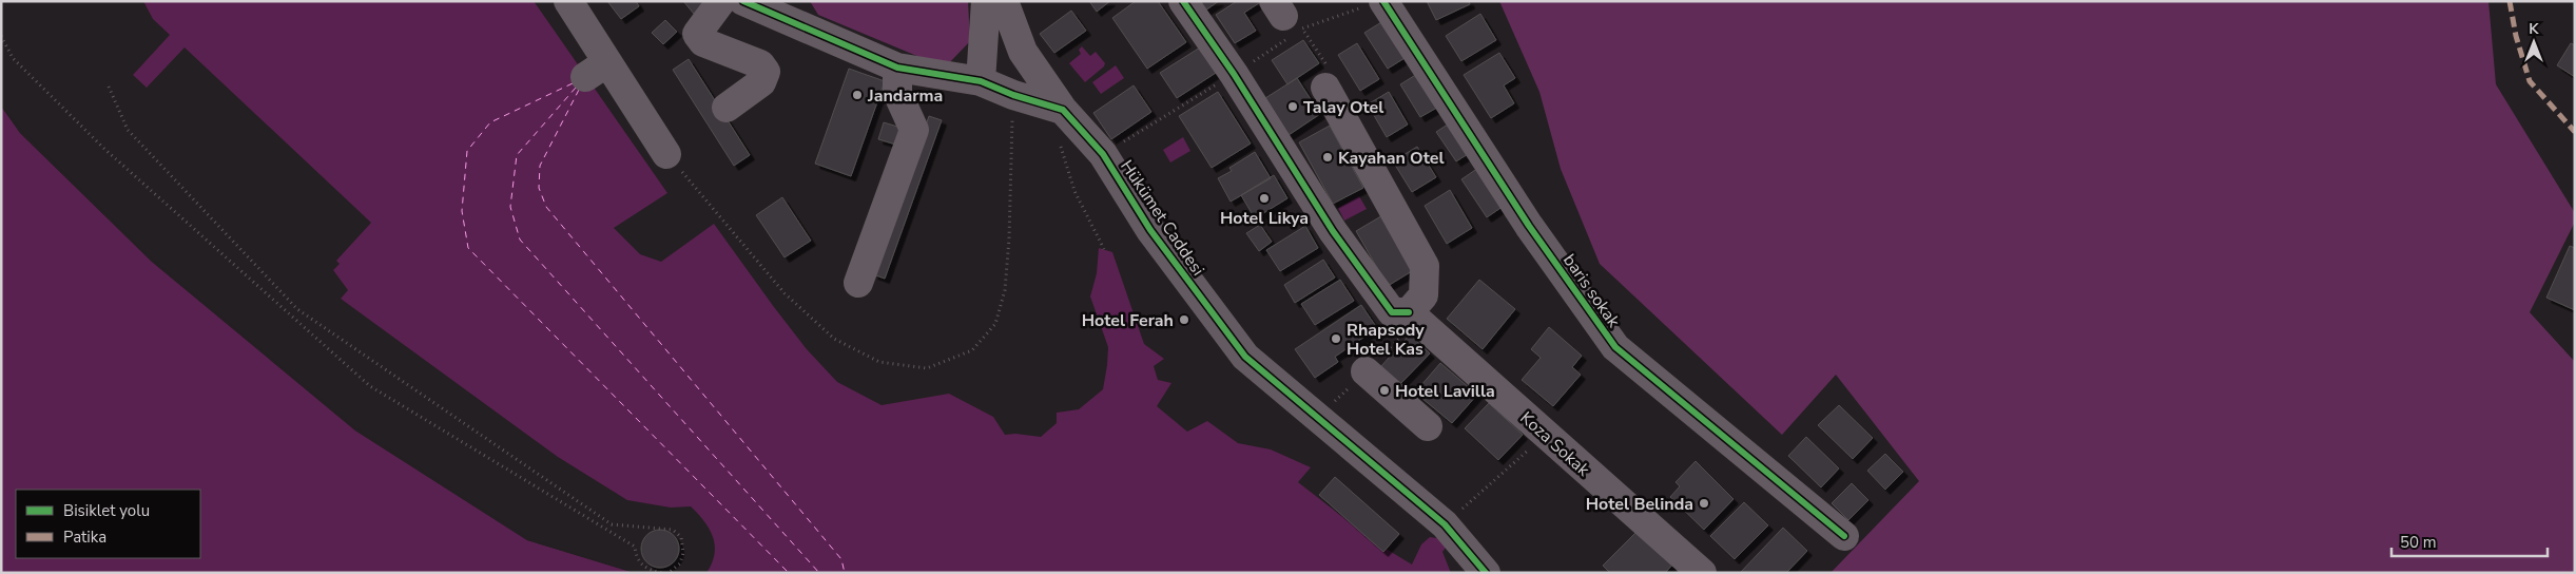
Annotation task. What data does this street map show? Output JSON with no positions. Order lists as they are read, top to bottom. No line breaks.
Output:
{"streets":{"street":["Hükümet Caddesi","baris sokak","Koza Sokak"]},"places":["Jandarma","Talay Otel","Kayahan Otel","Hotel Likya","Hotel Ferah","Rhapsody Hotel Kas","Hotel Lavilla","Hotel Belinda"],"legend":["Bisiklet yolu","Patika"],"scale_bar":"50 m","north":"top"}
